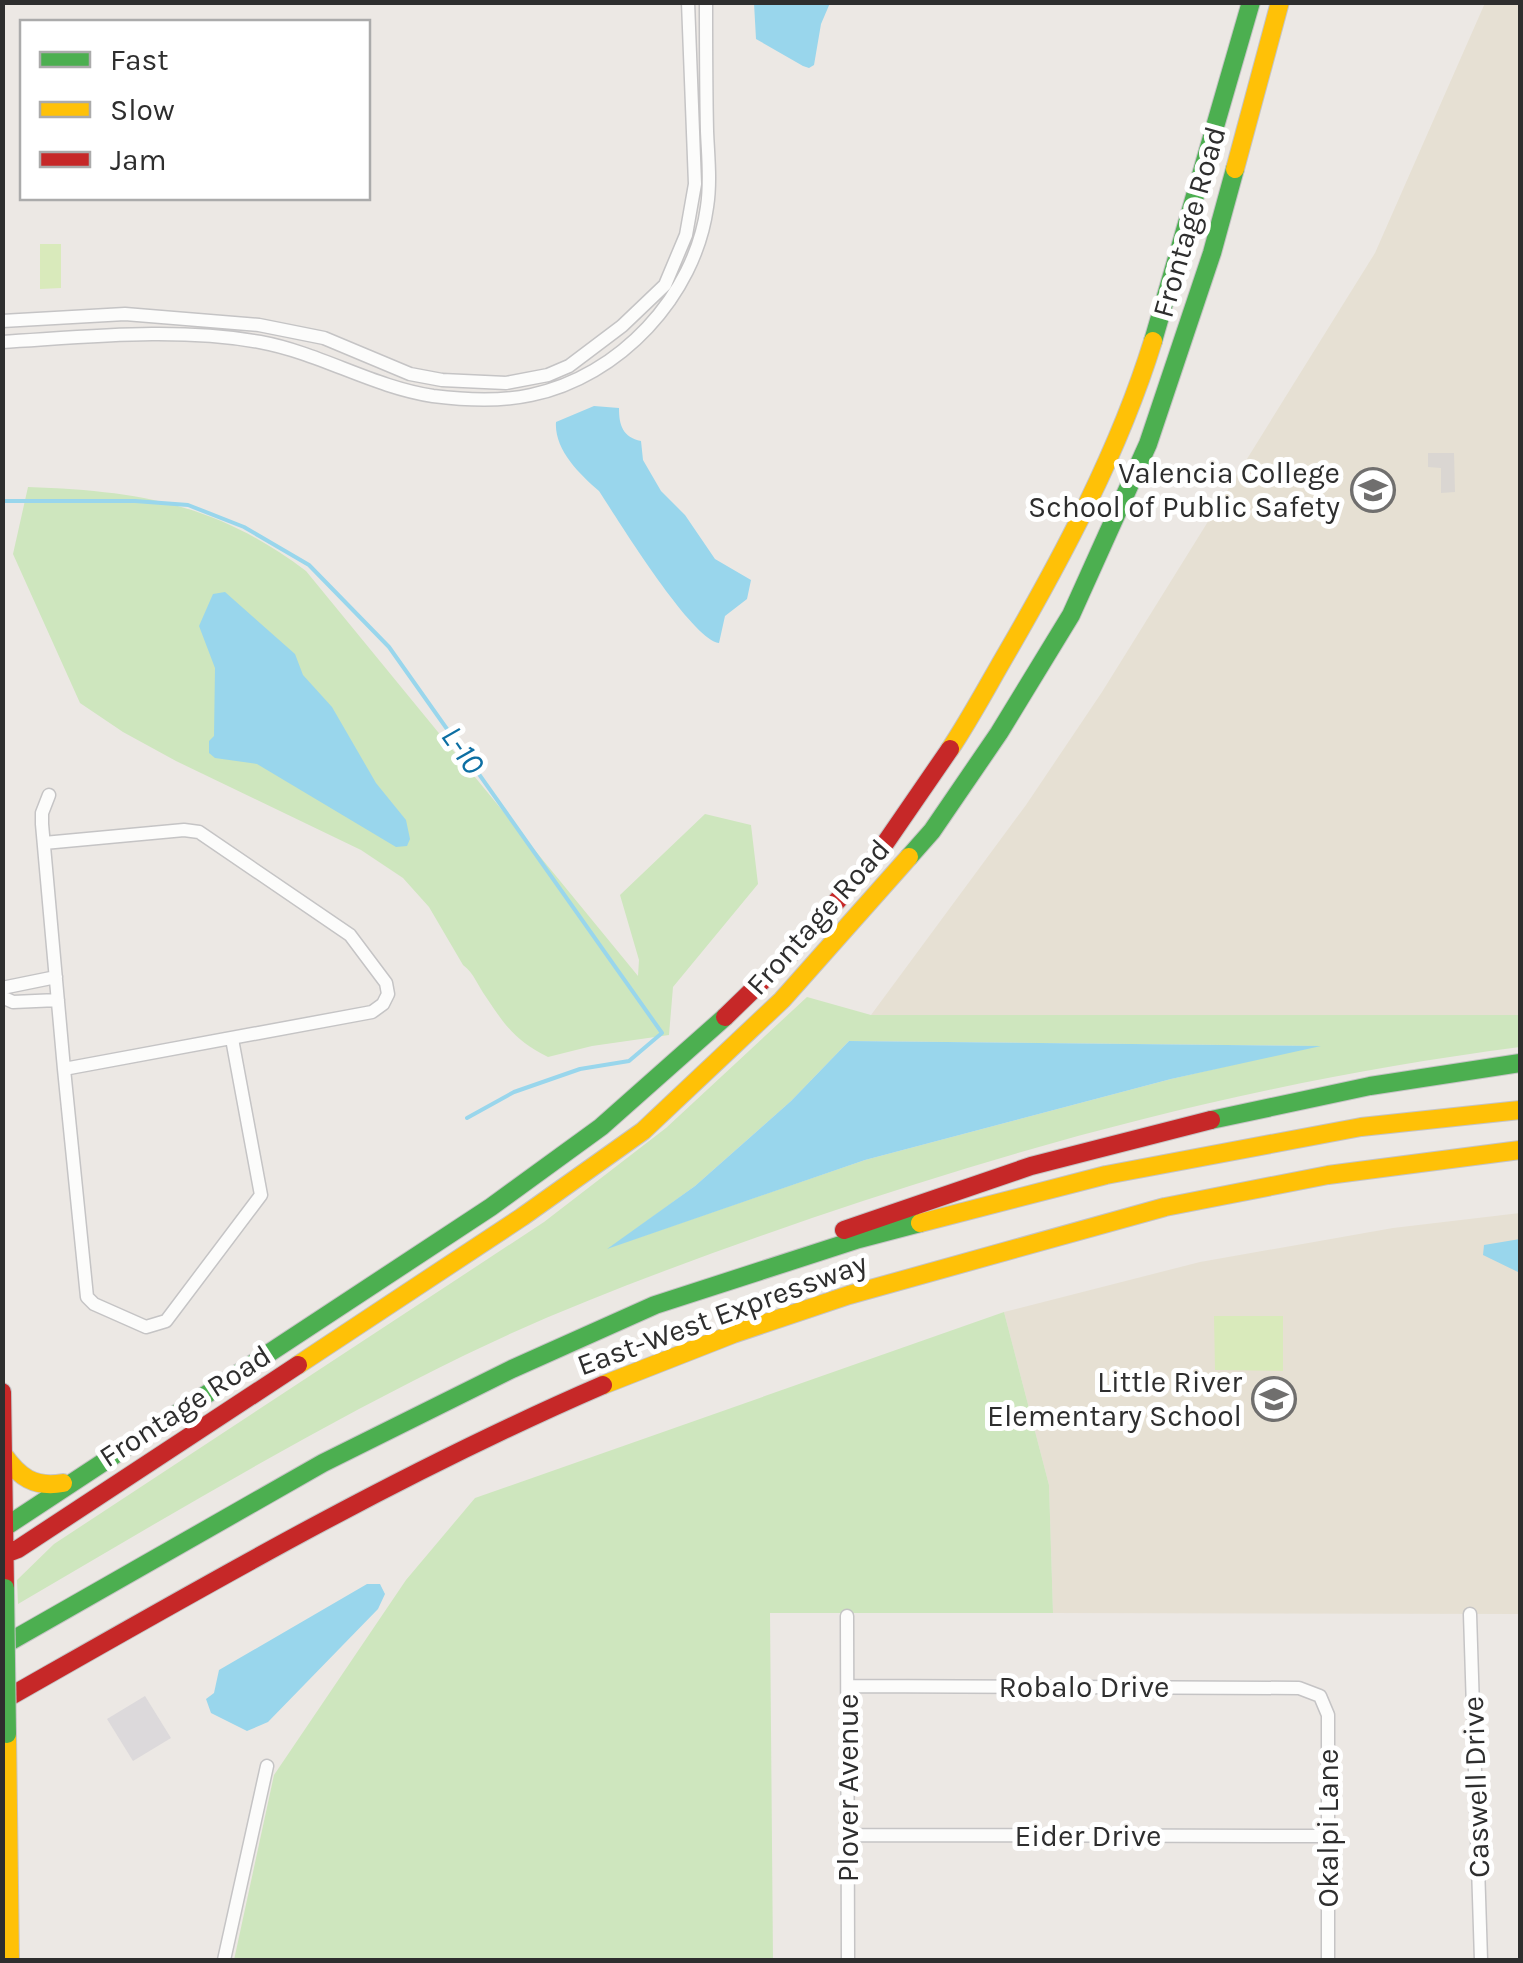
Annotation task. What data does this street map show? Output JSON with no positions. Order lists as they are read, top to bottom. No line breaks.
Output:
{"streets":{"main road":["Frontage Road","East-West Expressway"],"street":["Robalo Drive","Caswell Drive","Plover Avenue","Okalpi Lane","Eider Drive"]},"crossings":[["Robalo Drive","Plover Avenue"],["Robalo Drive","Okalpi Lane"],["Plover Avenue","Eider Drive"],["Okalpi Lane","Eider Drive"]],"water":["L-10"],"places":{"school or university":["Valencia College School of Public Safety","Little River Elementary School"]},"legend":["Fast","Slow","Jam"]}
